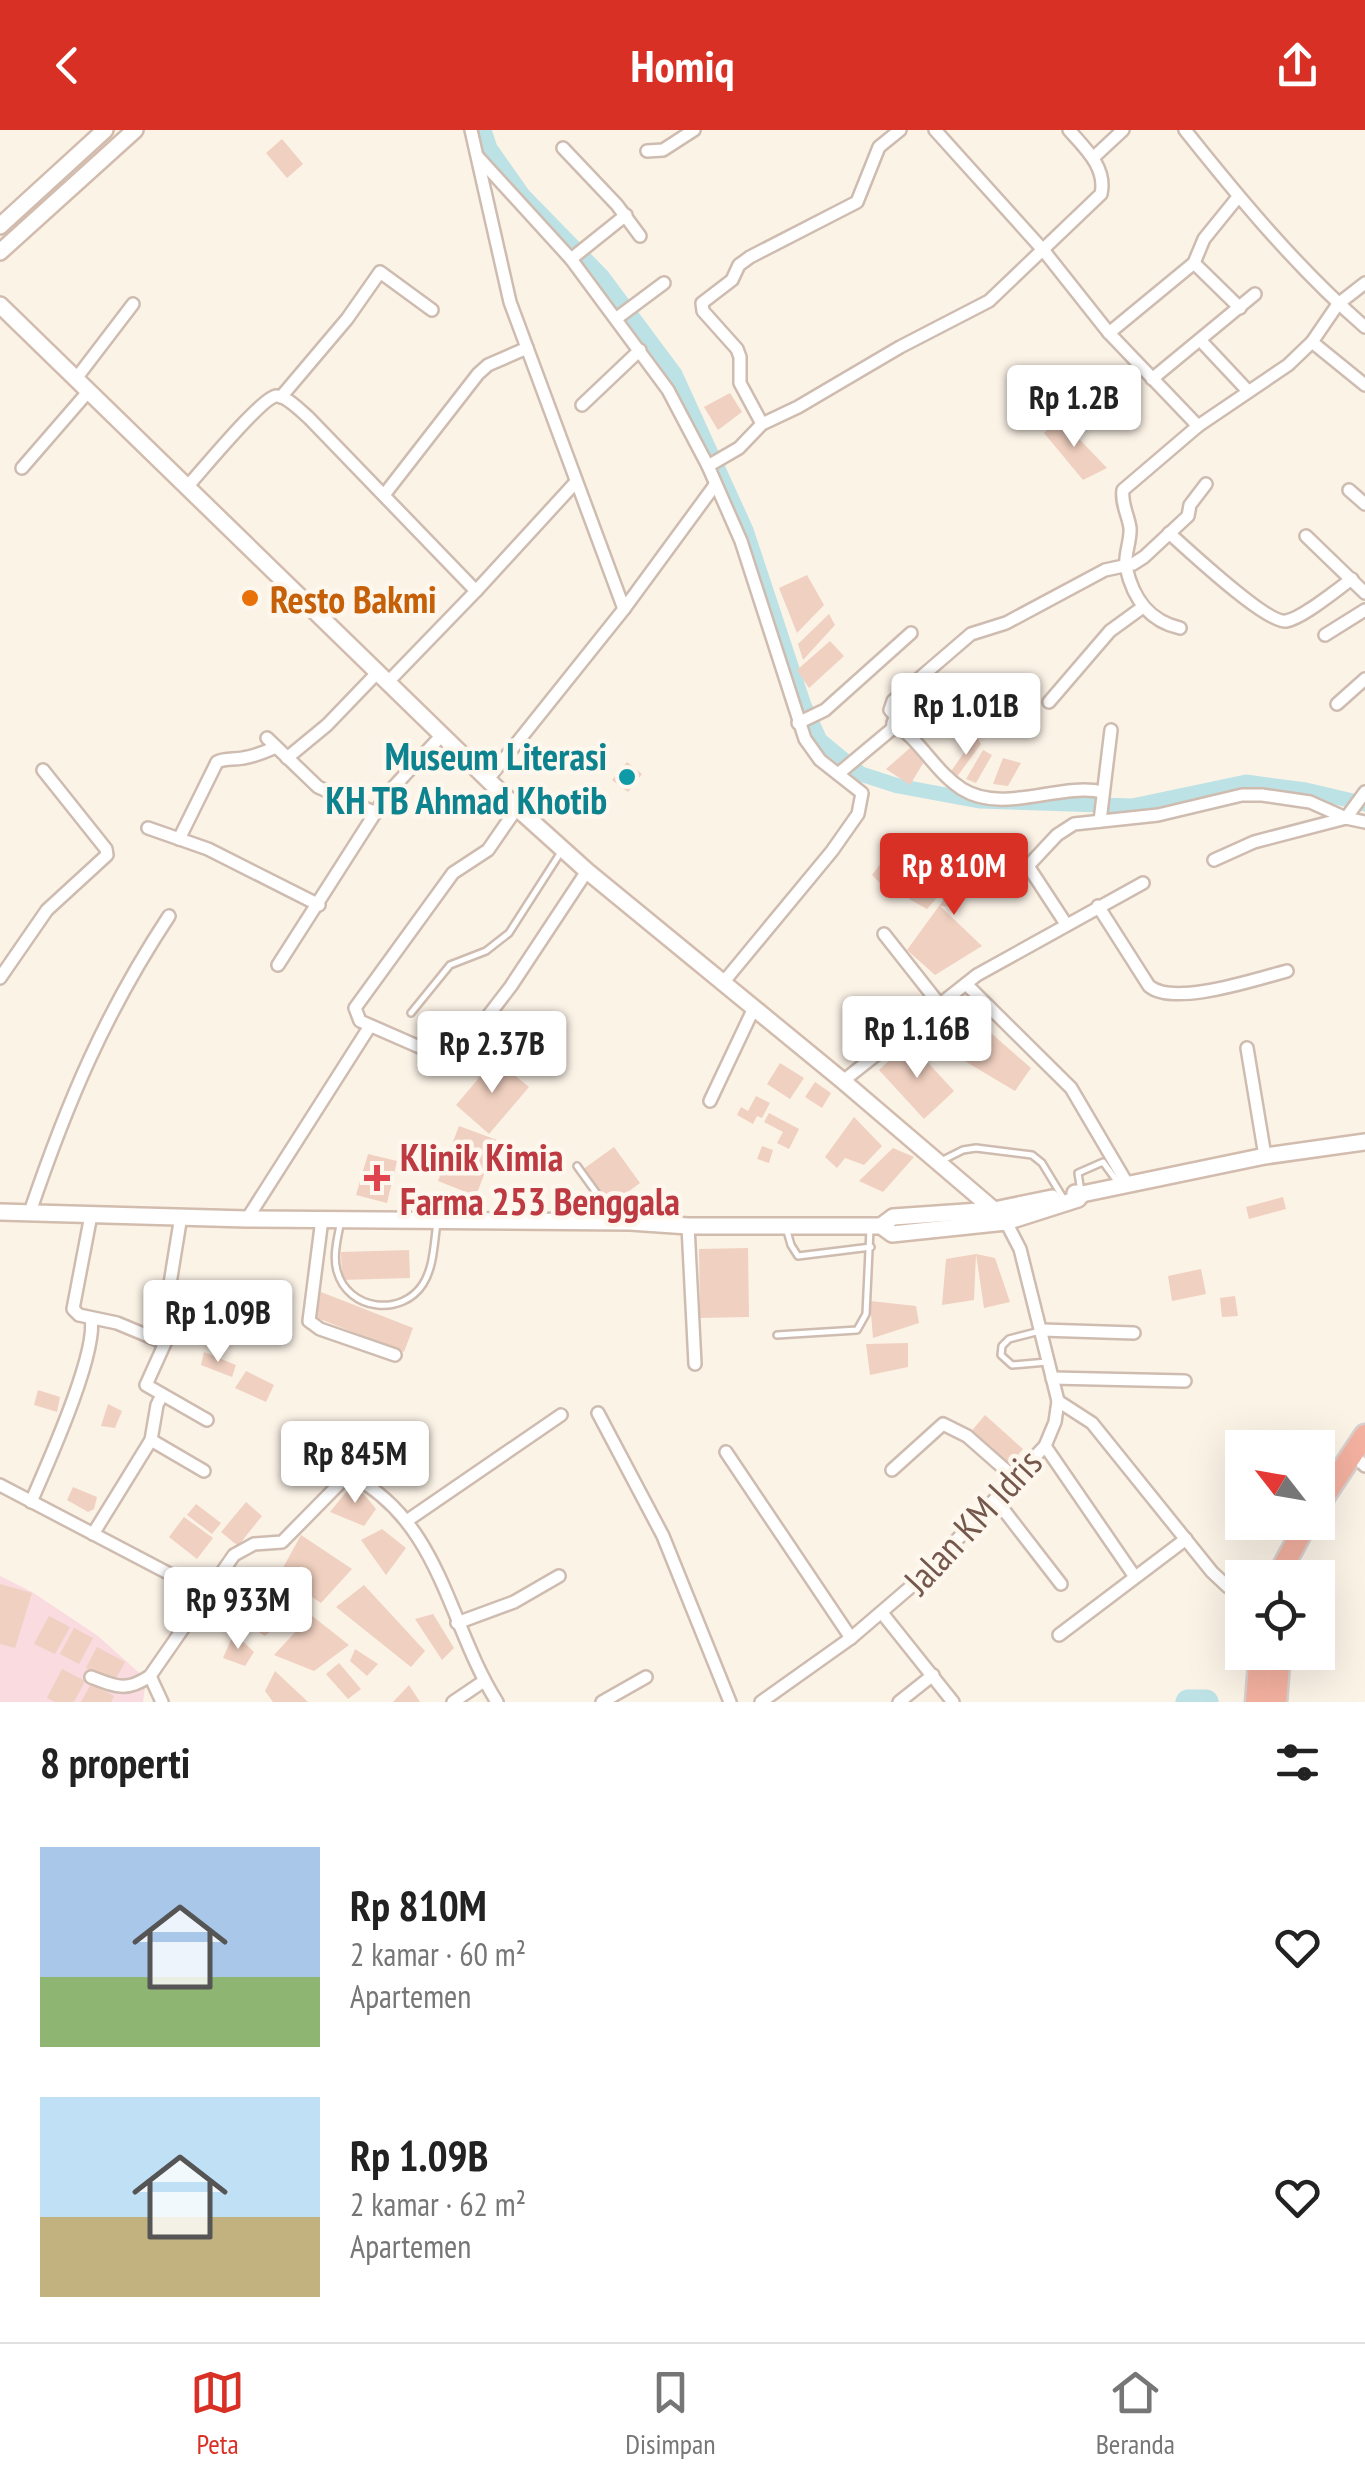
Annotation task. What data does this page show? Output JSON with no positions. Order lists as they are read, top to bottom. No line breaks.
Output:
{"streets":{"street":["Jalan KM Idris"]},"places":{"other":["Resto Bakmi","Museum Literasi KH TB Ahmad Khotib"],"health":["Klinik Kimia Farma 253 Benggala"]},"north":"top left","page":{"header":"Homiq","price":["Rp 1.2B","Rp 1.01B","Rp 810M","Rp 1.16B","Rp 2.37B","Rp 1.09B","Rp 845M","Rp 933M"],"heading":"8 properti","list":[{"name":"Rp 810M","note":"2 kamar · 60 m² · Apartemen"},{"name":"Rp 1.09B","note":"2 kamar · 62 m² · Apartemen"}],"tabs":["Peta","Disimpan","Beranda"]}}
